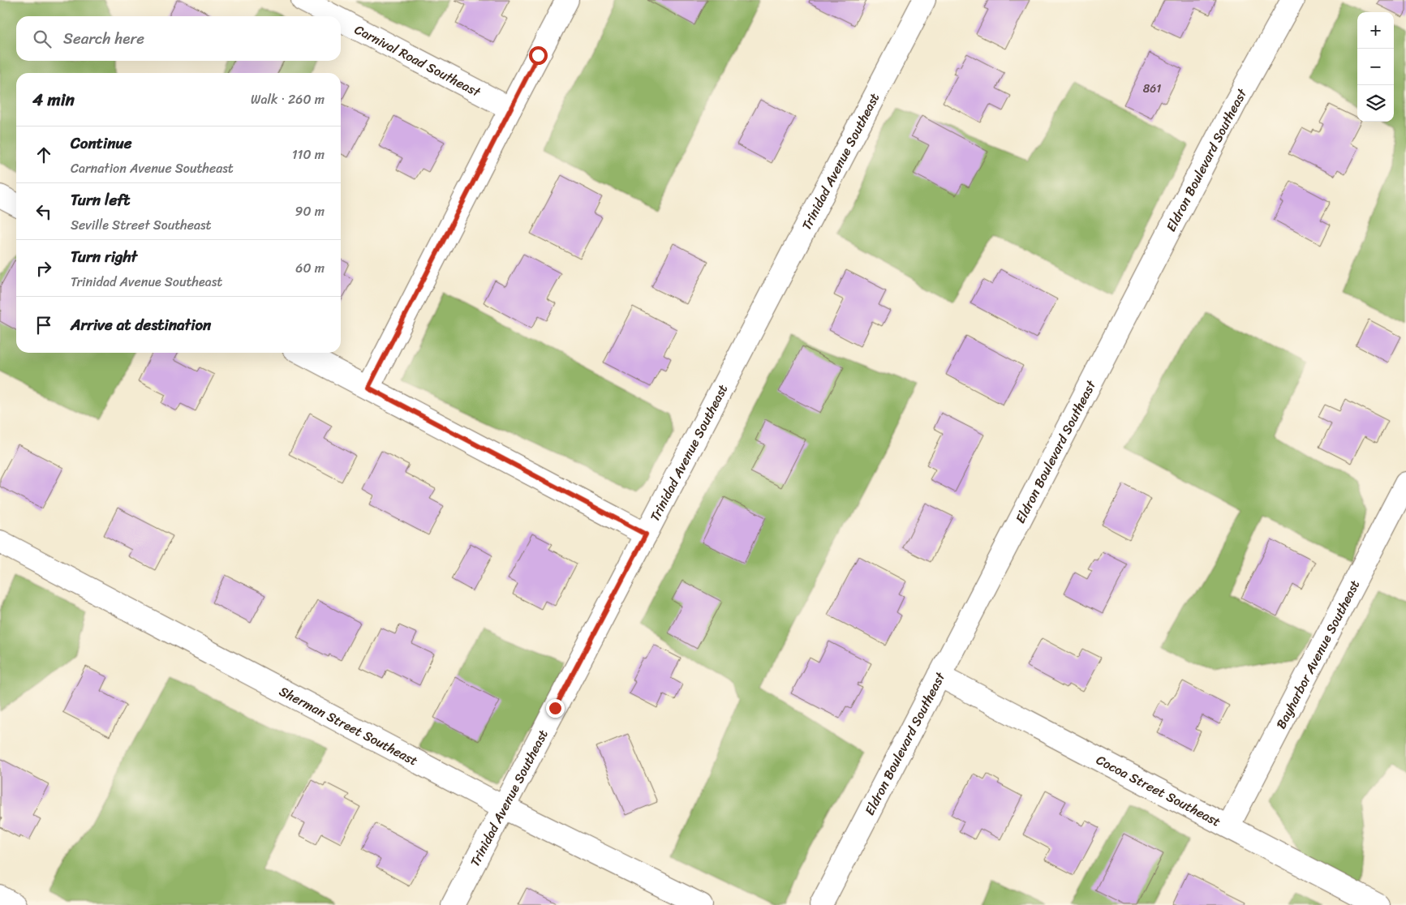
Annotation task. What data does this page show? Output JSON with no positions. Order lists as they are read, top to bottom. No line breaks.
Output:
{"streets":{"street":["Carnival Road Southeast","Eldron Boulevard Southeast","Trinidad Avenue Southeast","Bayharbor Avenue Southeast","Sherman Street Southeast","Cocoa Street Southeast"]},"crossings":[["Eldron Boulevard Southeast","Cocoa Street Southeast"],["Trinidad Avenue Southeast","Sherman Street Southeast"],["Bayharbor Avenue Southeast","Cocoa Street Southeast"]],"house_numbers":["861"],"page":{"map_buttons":["+","−"],"search":"Search here","heading":["4 min","Walk · 260 m"],"list":[["Continue","Carnation Avenue Southeast","110 m"],["Turn left","Seville Street Southeast","90 m"],["Turn right","Trinidad Avenue Southeast","60 m"],"Arrive at destination"]}}
